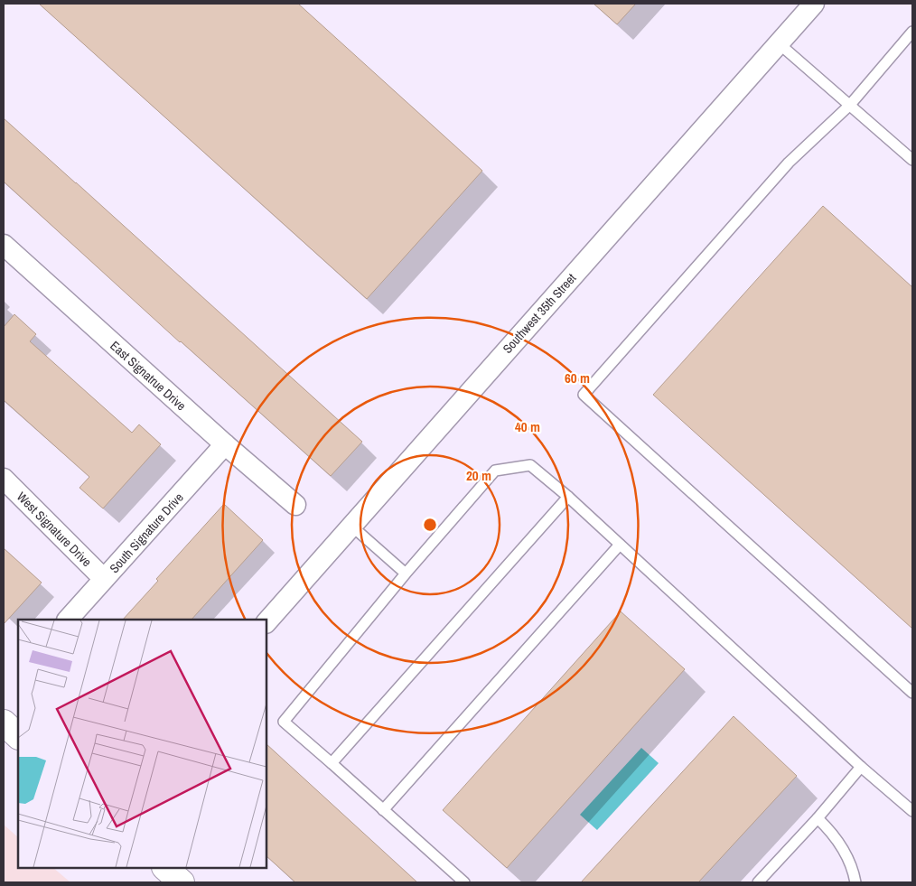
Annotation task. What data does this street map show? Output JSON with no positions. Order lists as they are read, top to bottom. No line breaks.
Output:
{"streets":{"street":["Southwest 35th Street","East Signatrue Drive","West Signature Drive","South Signature Drive"]},"crossings":[["East Signatrue Drive","South Signature Drive"],["West Signature Drive","South Signature Drive"]],"rings":["60 m","40 m","20 m"]}
